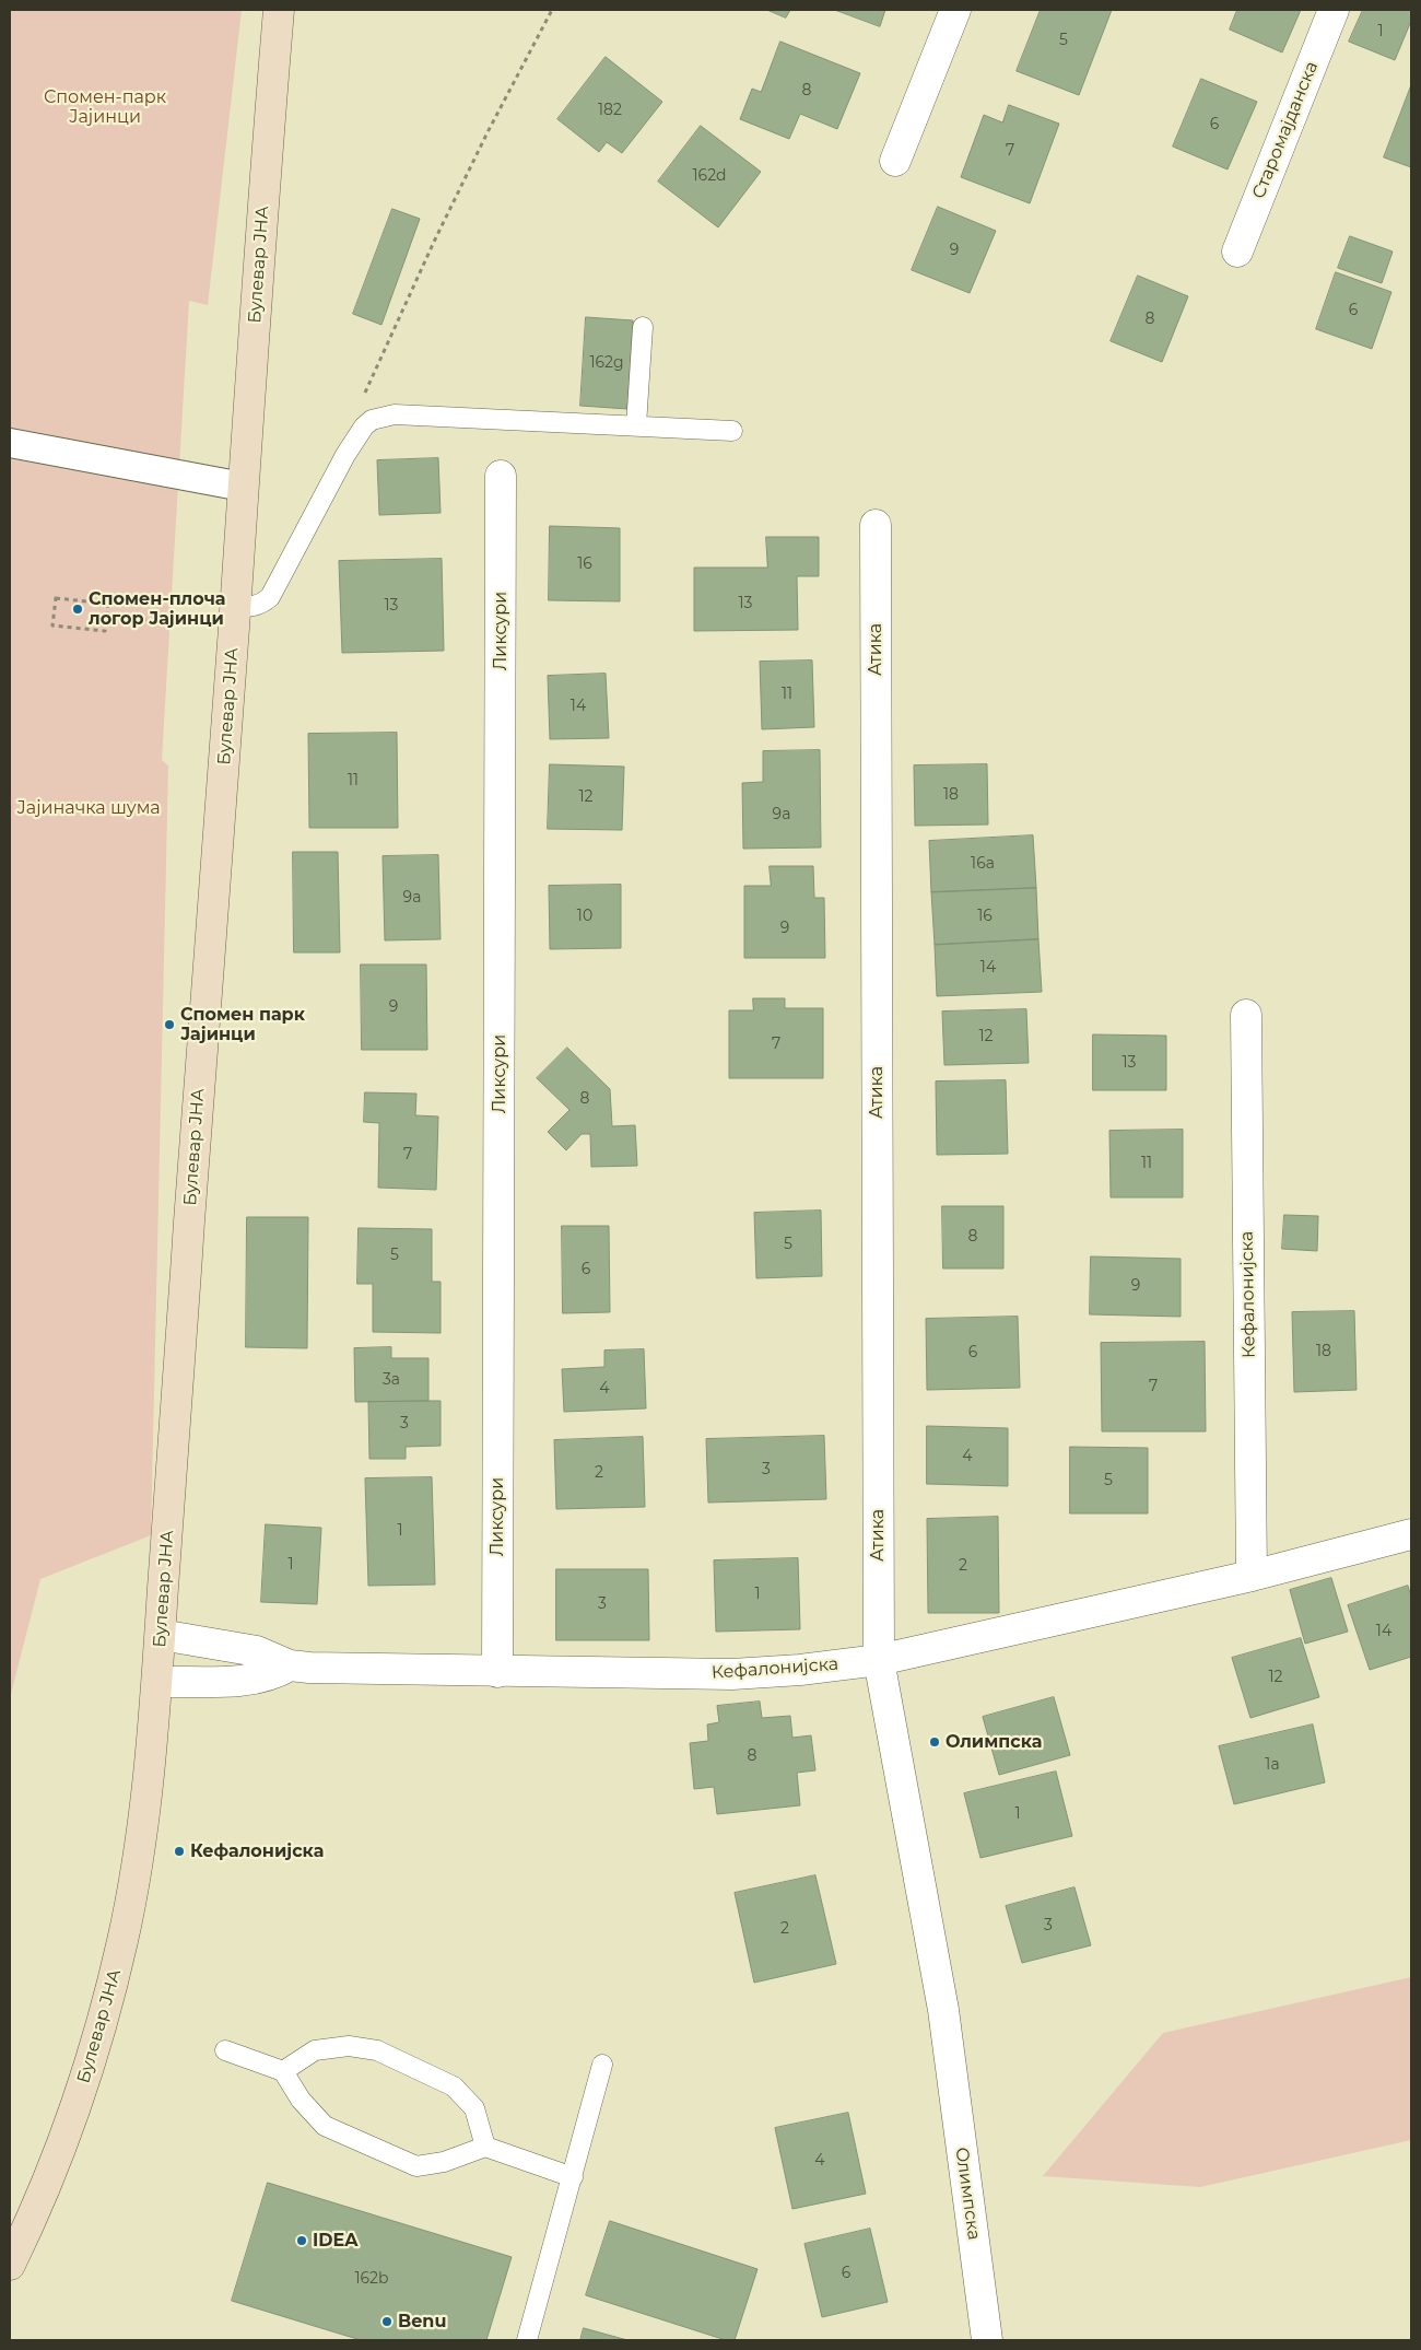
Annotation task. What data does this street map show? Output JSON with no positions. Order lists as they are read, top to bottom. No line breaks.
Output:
{"streets":{"main road":["Булевар ЈНА"],"street":["Старомајданска","Ликсури","Атика","Кефалонијска","Олимпска"]},"crossings":[["Булевар ЈНА","Кефалонијска"],["Ликсури","Кефалонијска"],["Атика","Кефалонијска"],["Атика","Олимпска"],["Кефалонијска","Олимпска"]],"parks":["Спомен-парк Јајинци","Јајиначка шума"],"places":["Спомен-плоча логор Јајинци","Спомен парк Јајинци","Олимпска","Кефалонијска","IDEA","Benu"],"house_numbers":["1","5","8","182","6","7","162d","9","6","8","162g","16","13","13","11","14","11","18","12","9a","16a","9a","10","16","9","14","9","12","7","13","8","7","11","8","5","5","6","9","18","6","3a","7","4","3","4","3","2","5","1","1","2","1","3","14","12","8","1a","1","3","2","4","6","162b"]}
